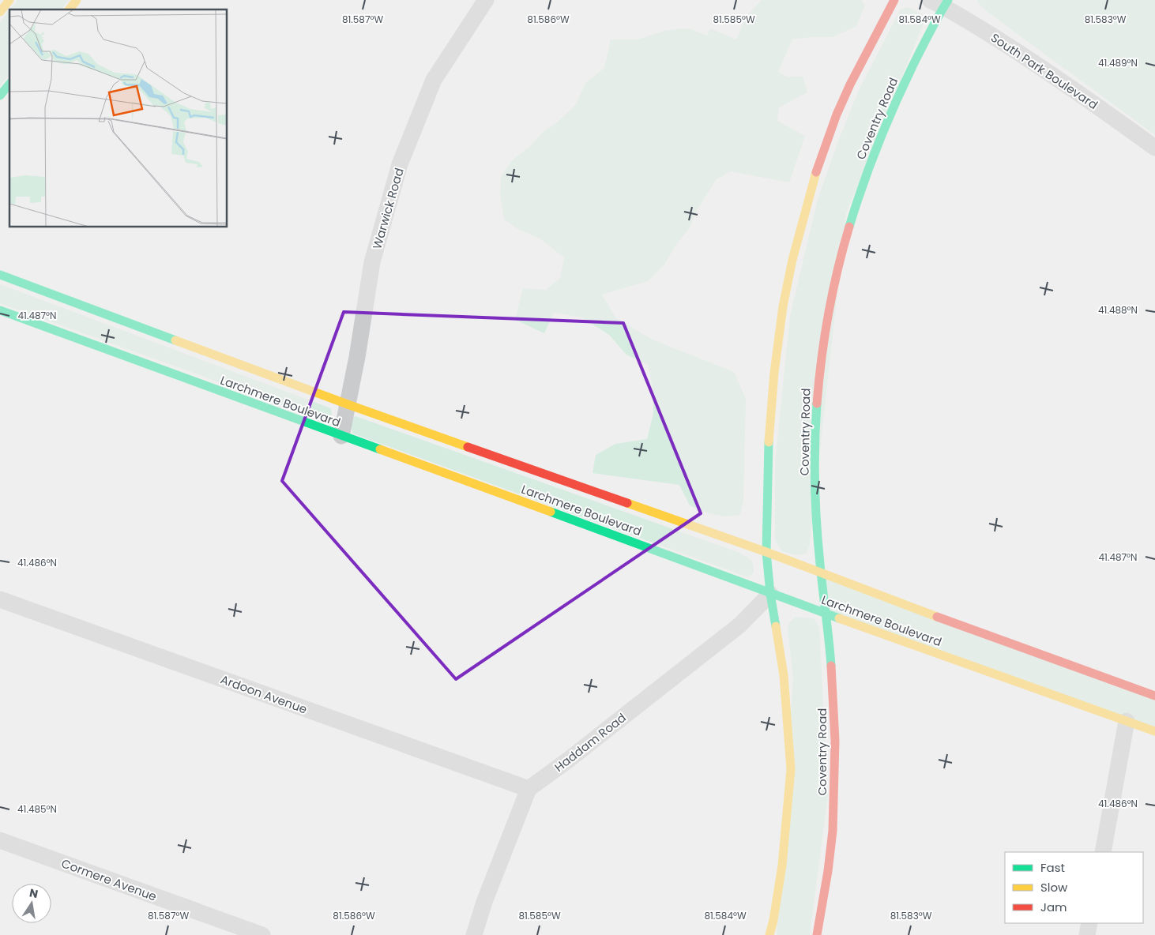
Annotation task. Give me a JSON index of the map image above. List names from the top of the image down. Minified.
{"streets":{"main road":["Coventry Road","Larchmere Boulevard"],"street":["South Park Boulevard","Warwick Road","Ardoon Avenue","Haddam Road","Cormere Avenue"]},"crossings":[["South Park Boulevard","Coventry Road"],["Coventry Road","Larchmere Boulevard"],["Warwick Road","Larchmere Boulevard"],["Larchmere Boulevard","Haddam Road"],["Ardoon Avenue","Haddam Road"]],"legend":["Fast","Slow","Jam"],"north":"top","coordinates":["81.587°W","81.586°W","81.585°W","81.584°W","81.583°W","41.489°N","41.488°N","41.487°N","41.486°N","41.485°N"]}
